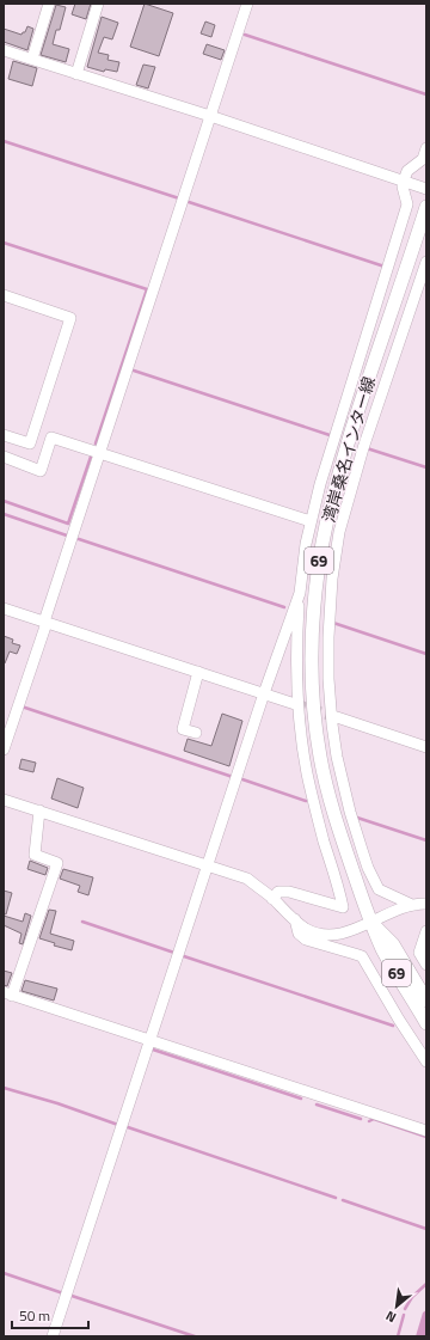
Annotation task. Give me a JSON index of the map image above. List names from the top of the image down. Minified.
{"streets":{"main road":["湾岸桑名インター線","69"]},"scale_bar":"50 m","north":"bottom left"}
